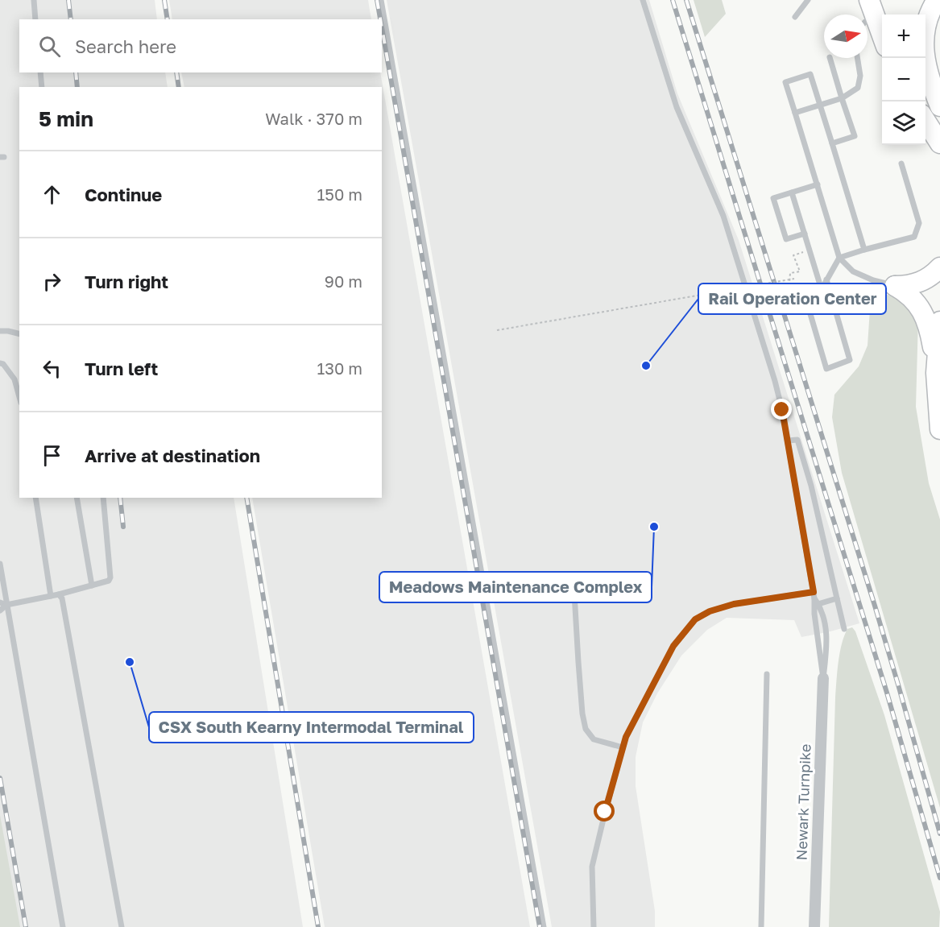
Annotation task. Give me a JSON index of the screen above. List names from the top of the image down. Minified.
{"streets":{"street":["Newark Turnpike"]},"places":["Rail Operation Center","Meadows Maintenance Complex","CSX South Kearny Intermodal Terminal"],"north":"right","page":{"map_buttons":["+","−"],"search":"Search here","heading":["5 min","Walk · 370 m"],"list":[["Continue","150 m"],["Turn right","90 m"],["Turn left","130 m"],"Arrive at destination"]}}
